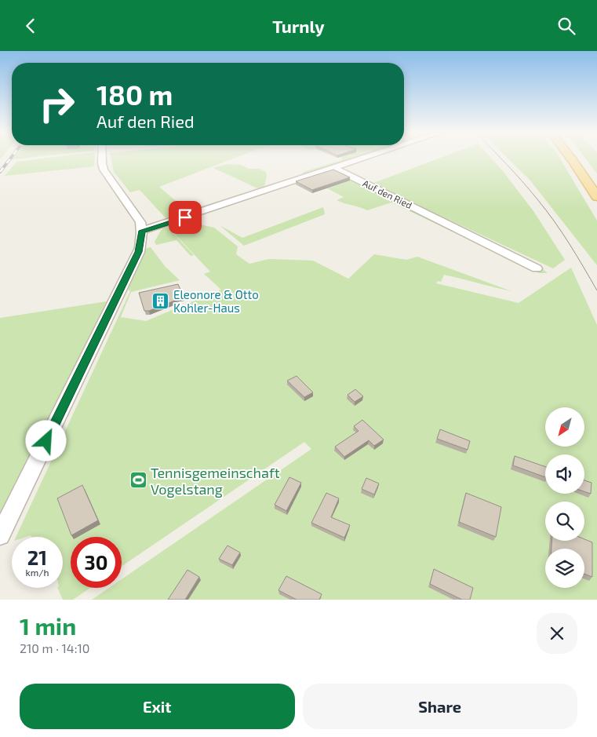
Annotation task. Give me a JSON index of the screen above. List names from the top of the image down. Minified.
{"streets":{"street":["Auf den Ried"]},"places":{"building":["Eleonore & Otto Kohler-Haus"],"sports":["Tennisgemeinschaft Vogelstang"]},"north":"bottom left","page":{"header":"Turnly","turn":["180 m","Auf den Ried"],"speed":"21 km/h","limit":"30","heading":["1 min","210 m · 14:10"],"buttons":["Exit","Share"]}}
